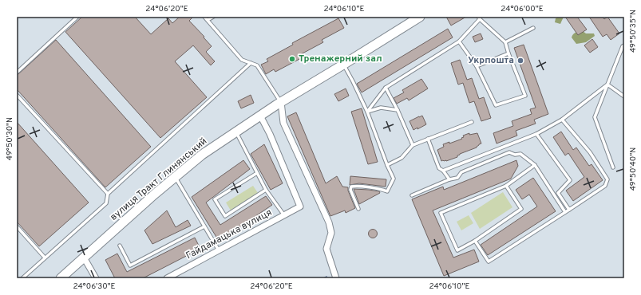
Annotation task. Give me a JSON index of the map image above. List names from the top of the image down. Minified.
{"streets":{"main road":["вулиця Тракт Глинянський"],"street":["Гайдамацька вулиця"]},"crossings":[["вулиця Тракт Глинянський","Гайдамацька вулиця"]],"places":["Тренажерний зал","Укрпошта"],"coordinates":["24°06'20\"E","24°06'10\"E","24°06'00\"E","49°50'35\"N","49°50'30\"N","49°50'40\"N","24°06'30\"E"]}
